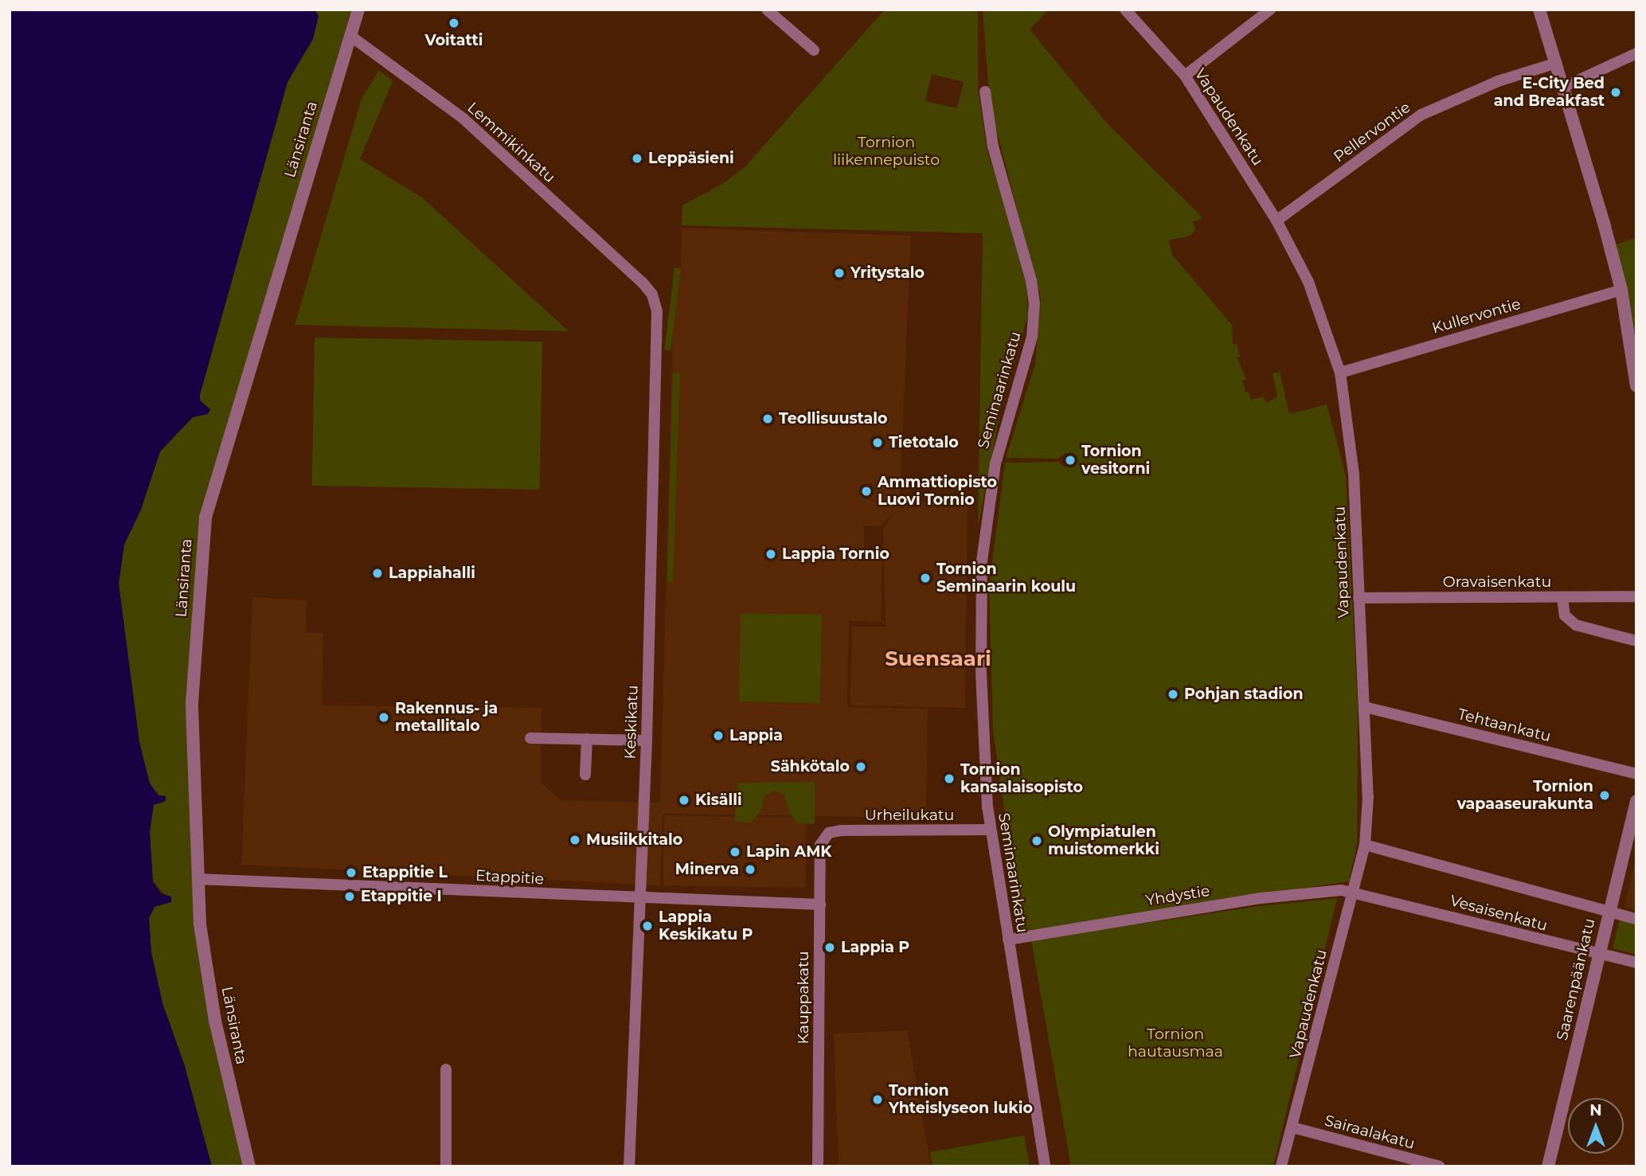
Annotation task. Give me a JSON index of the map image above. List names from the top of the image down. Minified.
{"streets":{"street":["Vapaudenkatu","Pellervontie","Länsiranta","Lemmikinkatu","Kullervontie","Seminaarinkatu","Oravaisenkatu","Keskikatu","Tehtaankatu","Urheilukatu","Etappitie","Yhdystie","Vesaisenkatu","Saarenpäänkatu","Kauppakatu","Sairaalakatu"]},"crossings":[["Vapaudenkatu","Pellervontie"],["Vapaudenkatu","Kullervontie"],["Vapaudenkatu","Oravaisenkatu"],["Vapaudenkatu","Tehtaankatu"],["Vapaudenkatu","Yhdystie"],["Vapaudenkatu","Vesaisenkatu"],["Vapaudenkatu","Sairaalakatu"],["Länsiranta","Lemmikinkatu"],["Länsiranta","Etappitie"],["Lemmikinkatu","Keskikatu"],["Seminaarinkatu","Urheilukatu"],["Seminaarinkatu","Yhdystie"],["Keskikatu","Etappitie"],["Urheilukatu","Kauppakatu"],["Etappitie","Kauppakatu"],["Yhdystie","Vesaisenkatu"],["Vesaisenkatu","Saarenpäänkatu"]],"districts":["Suensaari"],"parks":["Tornion liikennepuisto","Tornion hautausmaa"],"places":["Voitatti","E-City Bed and Breakfast","Leppäsieni","Yritystalo","Teollisuustalo","Tietotalo","Tornion vesitorni","Ammattiopisto Luovi Tornio","Lappia Tornio","Lappiahalli","Tornion Seminaarin koulu","Pohjan stadion","Rakennus- ja metallitalo","Lappia","Sähkötalo","Tornion kansalaisopisto","Tornion vapaaseurakunta","Kisälli","Musiikkitalo","Olympiatulen muistomerkki","Lapin AMK","Minerva","Etappitie L","Etappitie I","Lappia Keskikatu P","Lappia P","Tornion Yhteislyseon lukio"],"north":"top"}
